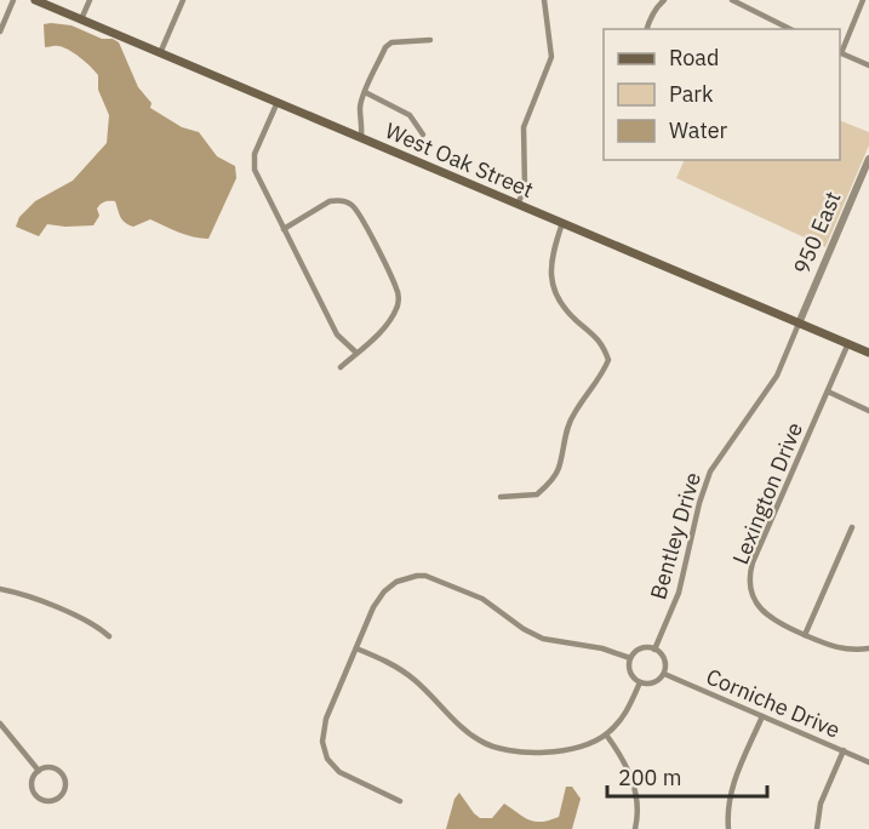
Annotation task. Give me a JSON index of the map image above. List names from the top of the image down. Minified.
{"streets":{"main road":["West Oak Street"],"street":["950 East","Lexington Drive","Bentley Drive","Corniche Drive"]},"crossings":[["West Oak Street","950 East"],["West Oak Street","Lexington Drive"],["West Oak Street","Bentley Drive"],["950 East","Bentley Drive"],["Bentley Drive","Corniche Drive"]],"legend":["Road","Park","Water"],"scale_bar":"200 m"}
